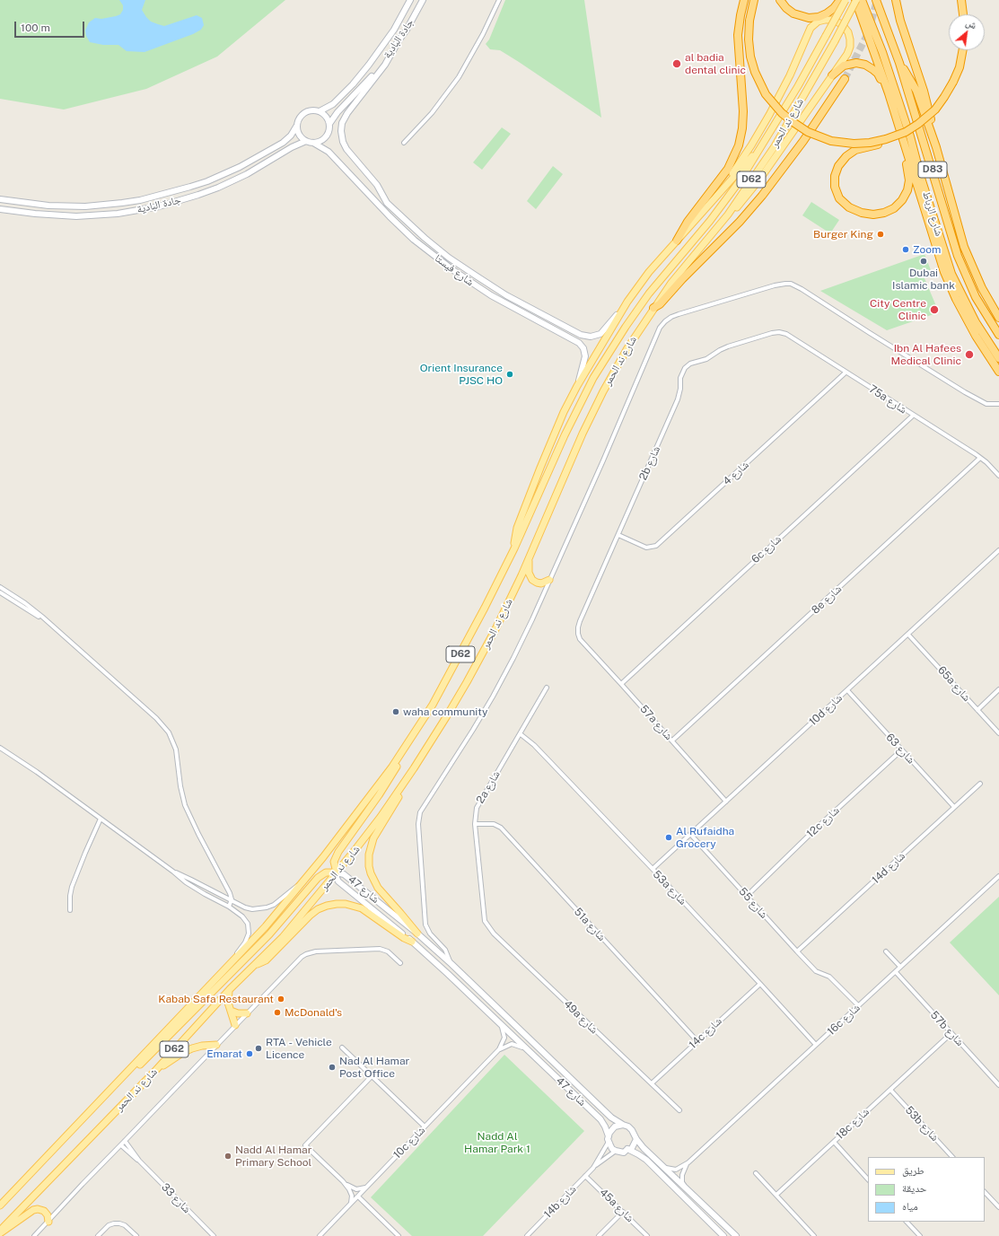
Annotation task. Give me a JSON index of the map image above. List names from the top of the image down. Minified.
{"streets":{"highway":["D83","شارع الرباط"],"main road":["شارع ند الحمر","D62"],"street":["جادة البادية","شارع فيستا","75a شارع","2b شارع","شارع 4","6c شارع","8e شارع","65a شارع","10d شارع","57a شارع","شارع 63","2a شارع","12c شارع","14d شارع","53a شارع","شارع 47","شارع 55","51a شارع","49a شارع","16c شارع","57b شارع","14c شارع","18c شارع","53b شارع","10c شارع","شارع 33","14b شارع","45a شارع"]},"crossings":[["جادة البادية","شارع فيستا"],["شارع ند الحمر","شارع 47"],["75a شارع","2b شارع"],["75a شارع","شارع 4"],["75a شارع","6c شارع"],["75a شارع","8e شارع"],["2b شارع","شارع 4"],["2b شارع","57a شارع"],["6c شارع","57a شارع"],["8e شارع","57a شارع"],["65a شارع","10d شارع"],["10d شارع","57a شارع"],["10d شارع","شارع 63"],["10d شارع","53a شارع"],["10d شارع","شارع 55"],["شارع 63","12c شارع"],["شارع 63","14d شارع"],["2a شارع","53a شارع"],["2a شارع","51a شارع"],["2a شارع","49a شارع"],["12c شارع","شارع 55"],["14d شارع","شارع 55"],["53a شارع","16c شارع"],["53a شارع","14c شارع"],["شارع 47","14b شارع"],["شارع 55","16c شارع"],["51a شارع","14c شارع"],["49a شارع","14c شارع"],["16c شارع","57b شارع"],["57b شارع","18c شارع"],["18c شارع","53b شارع"],["14b شارع","45a شارع"]],"parks":["Nadd Al Hamar Park 1"],"places":["al badia dental clinic","Burger King","Zoom","Dubai Islamic bank","City Centre Clinic","Ibn Al Hafees Medical Clinic","Orient Insurance PJSC HO","waha community","Al Rufaidha Grocery","Kabab Safa Restaurant","McDonald's","RTA - Vehicle Licence","Emarat","Nad Al Hamar Post Office","Nadd Al Hamar Primary School"],"legend":["طريق","حديقة","مياه"],"scale_bar":"100 m","north":"top right"}
